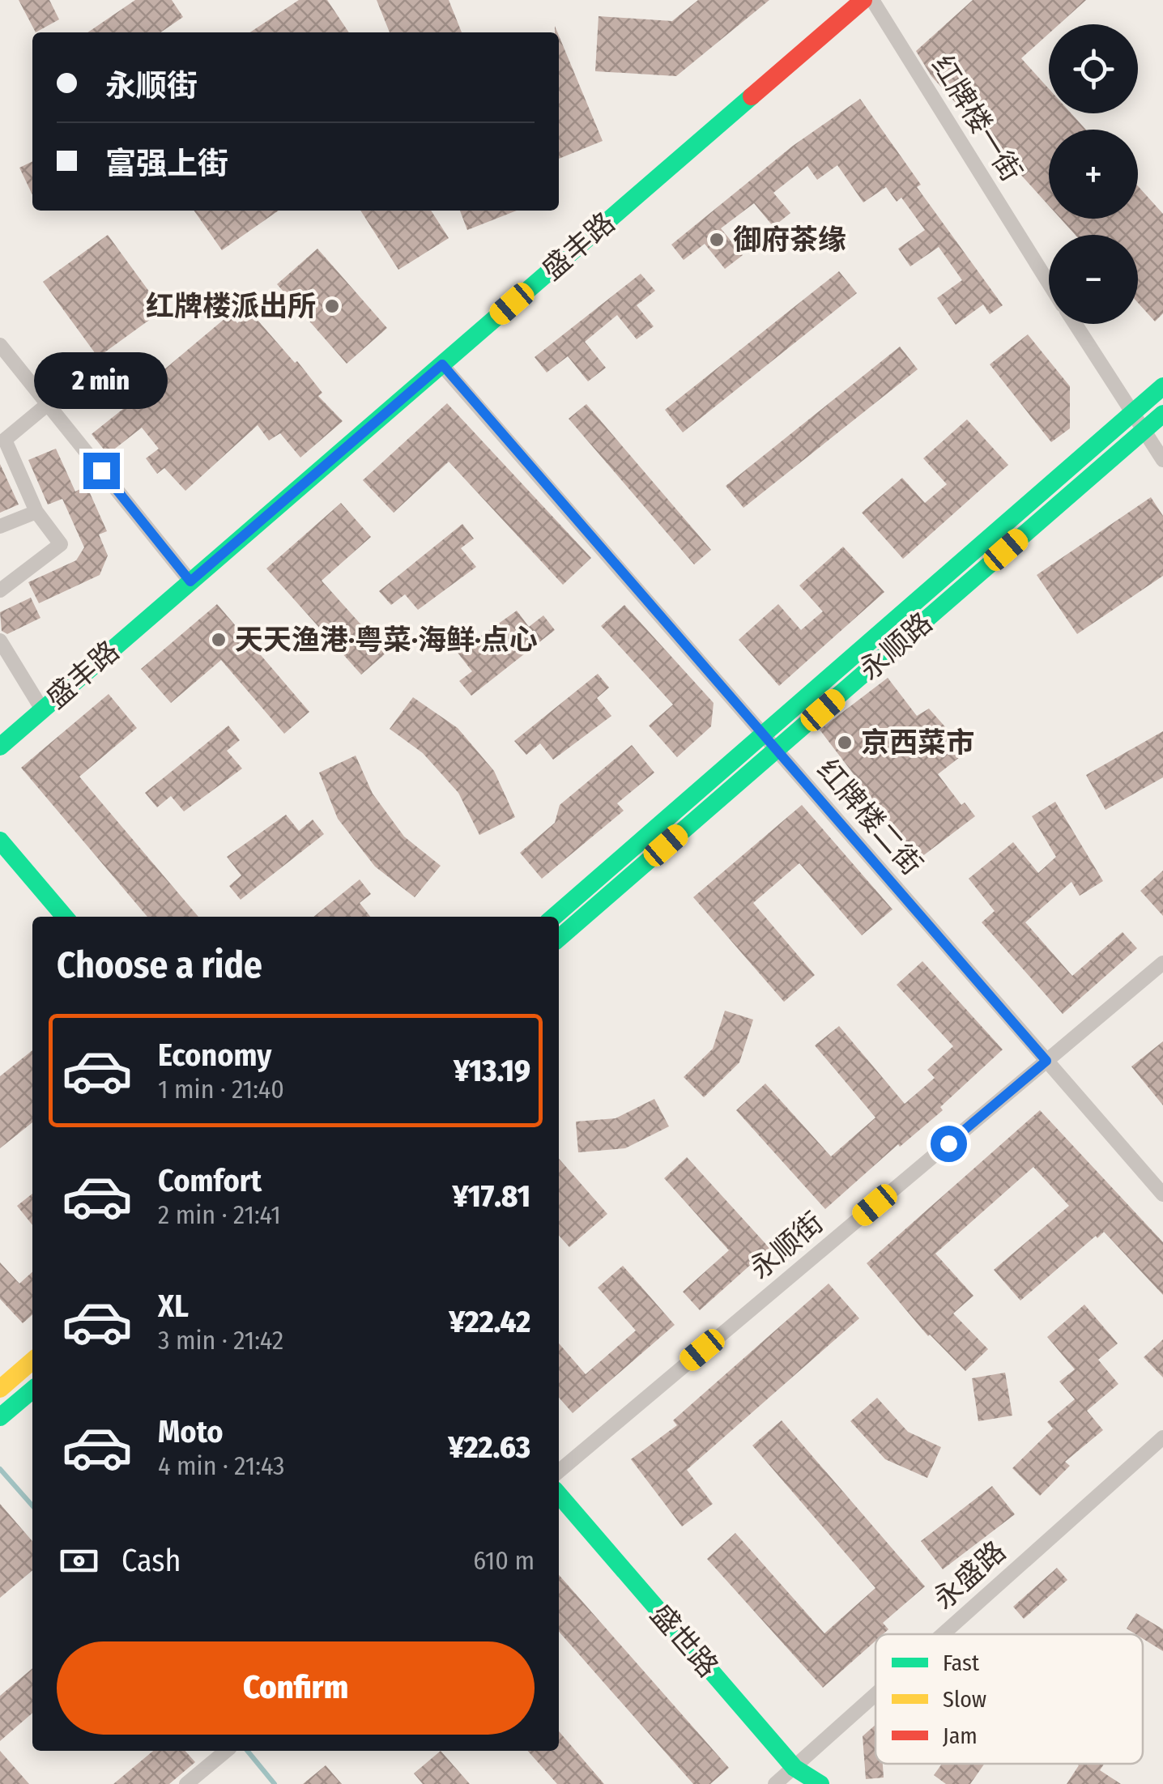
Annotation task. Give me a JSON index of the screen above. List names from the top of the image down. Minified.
{"streets":{"main road":["盛丰路","永顺路","盛世路"],"street":["红牌楼一街","红牌楼二街","永顺街","永盛路"]},"crossings":[["红牌楼一街","永顺路"],["盛丰路","红牌楼二街"],["永顺路","红牌楼二街"],["红牌楼二街","永顺街"],["永盛路","盛世路"]],"places":["御府茶缘","红牌楼派出所","天天渔港·粤菜·海鲜·点心","京西菜市"],"legend":["Fast","Slow","Jam"],"page":{"map_buttons":["+","−"],"banner":["永顺街","富强上街"],"bubble":"2 min","heading":"Choose a ride","list":[{"name":"Economy","note":"1 min · 21:40","value":"¥13.19"},{"name":"Comfort","note":"2 min · 21:41","value":"¥17.81"},{"name":"XL","note":"3 min · 21:42","value":"¥22.42"},{"name":"Moto","note":"4 min · 21:43","value":"¥22.63"}],"pay":["Cash","610 m"],"buttons":"Confirm"}}
